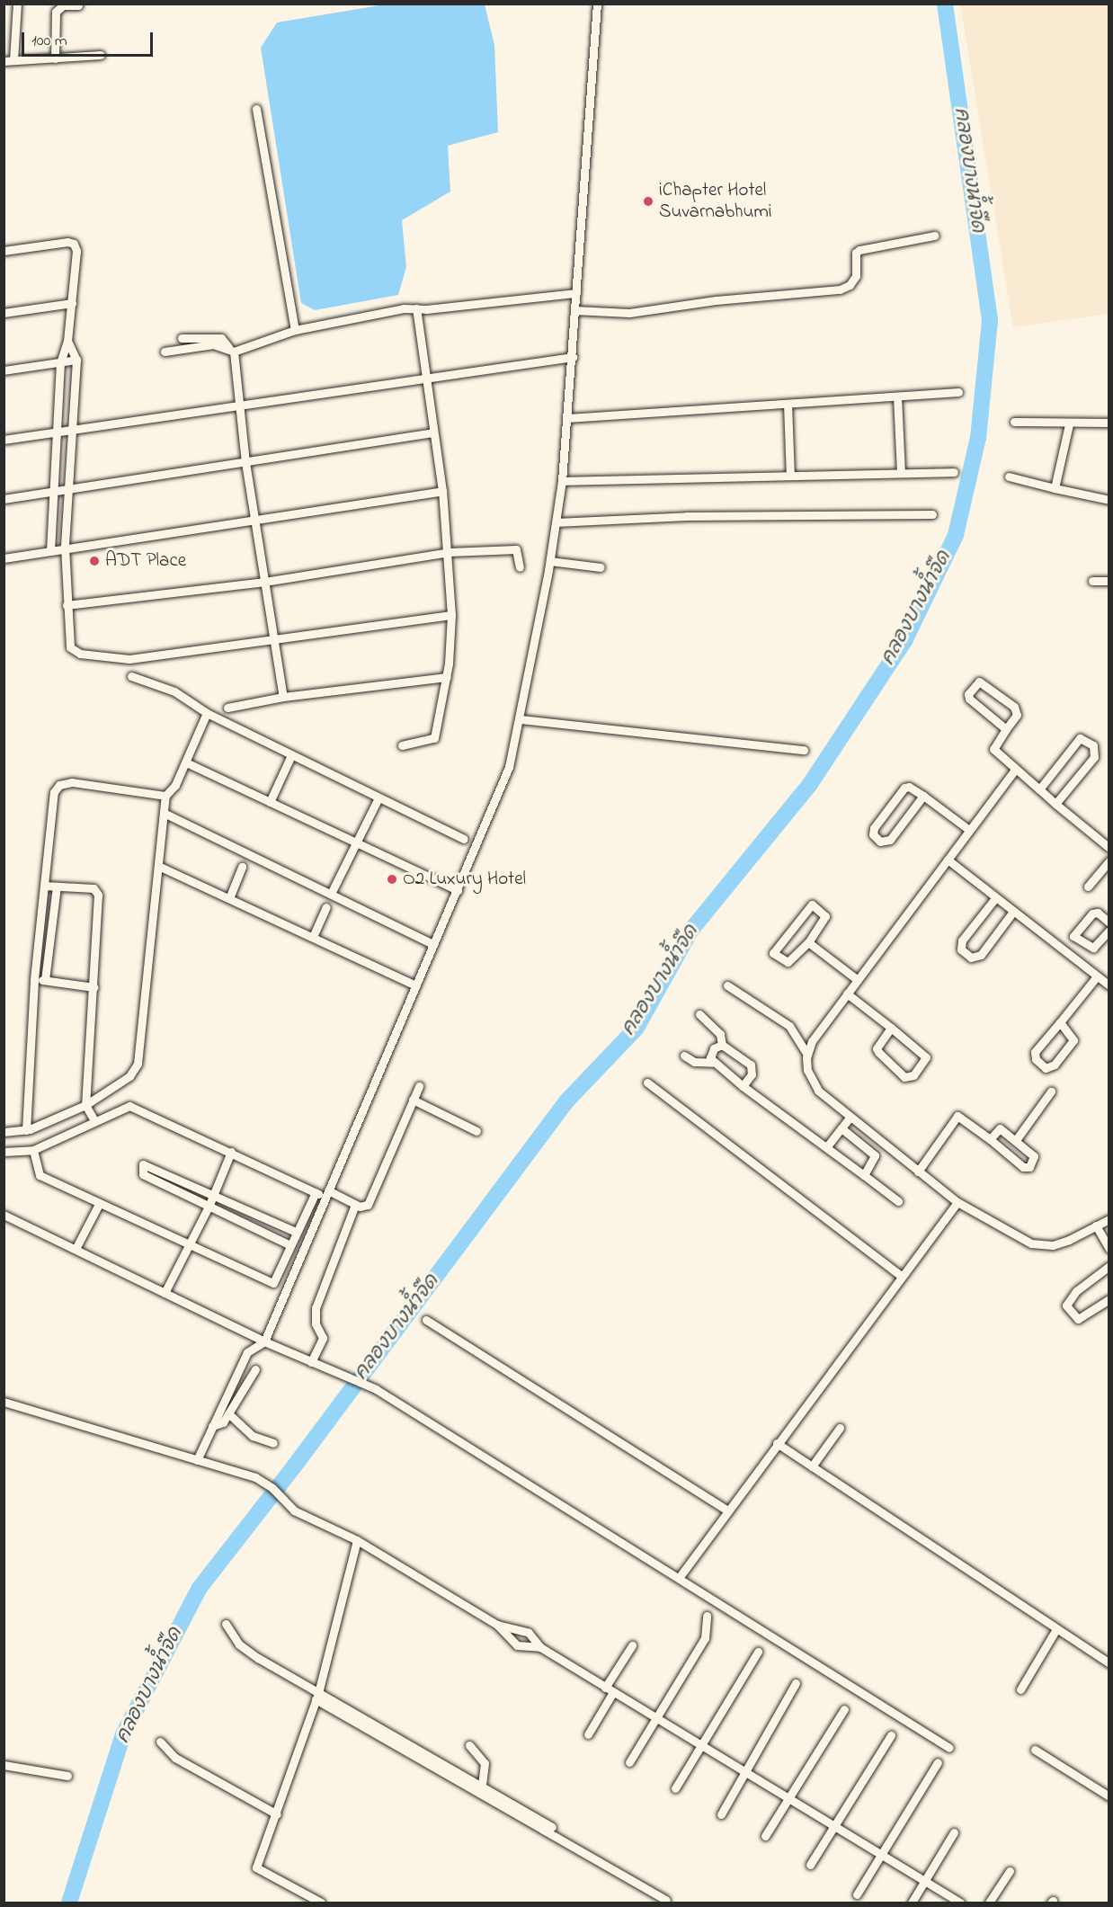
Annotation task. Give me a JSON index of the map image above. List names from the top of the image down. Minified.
{"water":["คลองบางน้ำจืด"],"places":["iChapter Hotel Suvarnabhumi","ADT Place","O2 Luxury Hotel"],"scale_bar":"100 m"}
